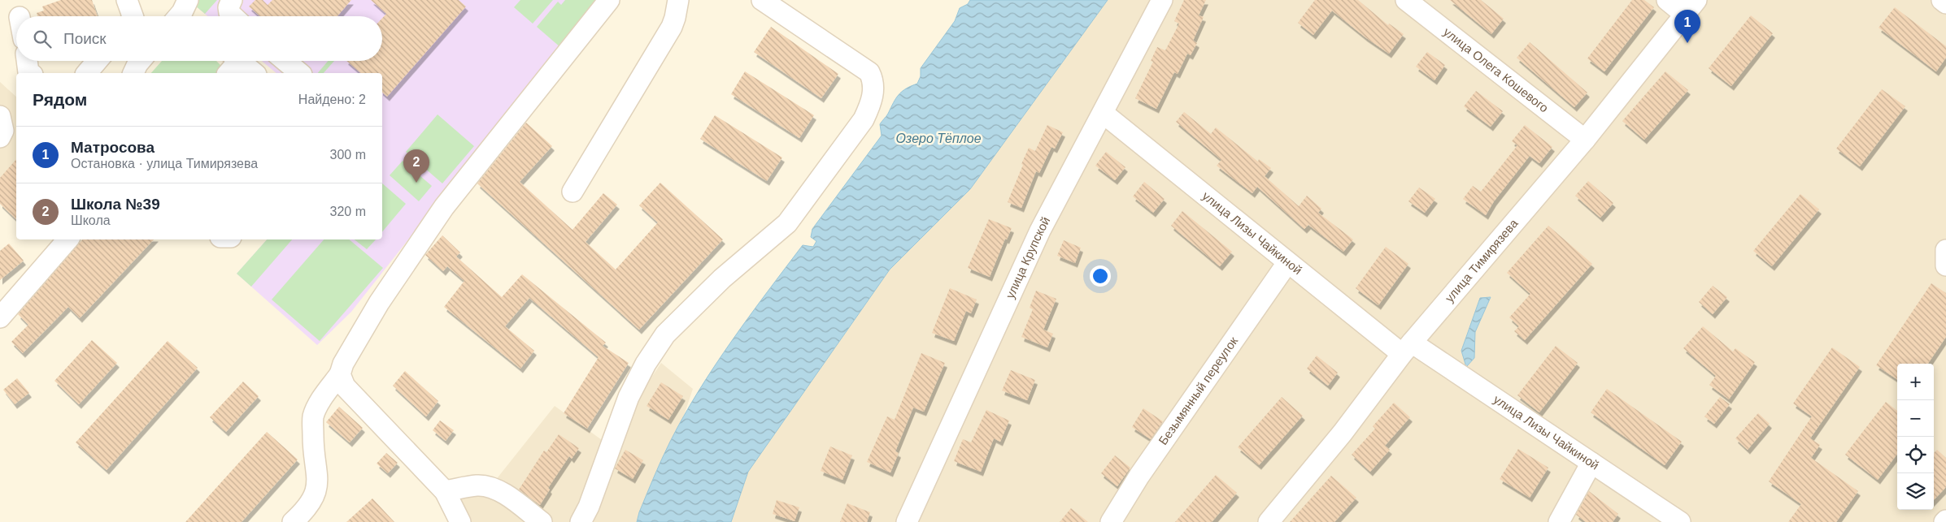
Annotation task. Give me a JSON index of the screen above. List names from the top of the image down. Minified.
{"streets":{"street":["улица Олега Кошевого","улица Лизы Чайкиной","улица Крупской","улица Тимирязева","Безымянный переулок"]},"crossings":[["улица Олега Кошевого","улица Тимирязева"],["улица Лизы Чайкиной","улица Крупской"],["улица Лизы Чайкиной","улица Тимирязева"],["улица Лизы Чайкиной","Безымянный переулок"]],"water":["Озеро Тёплое"],"page":{"pins":["1","2"],"search":"Поиск","heading":["Рядом","Найдено: 2"],"list":[{"mark":"1","name":"Матросова","note":"Остановка · улица Тимирязева","value":"300 m"},{"mark":"2","name":"Школа №39","note":"Школа","value":"320 m"}],"map_buttons":["+","−"]}}
